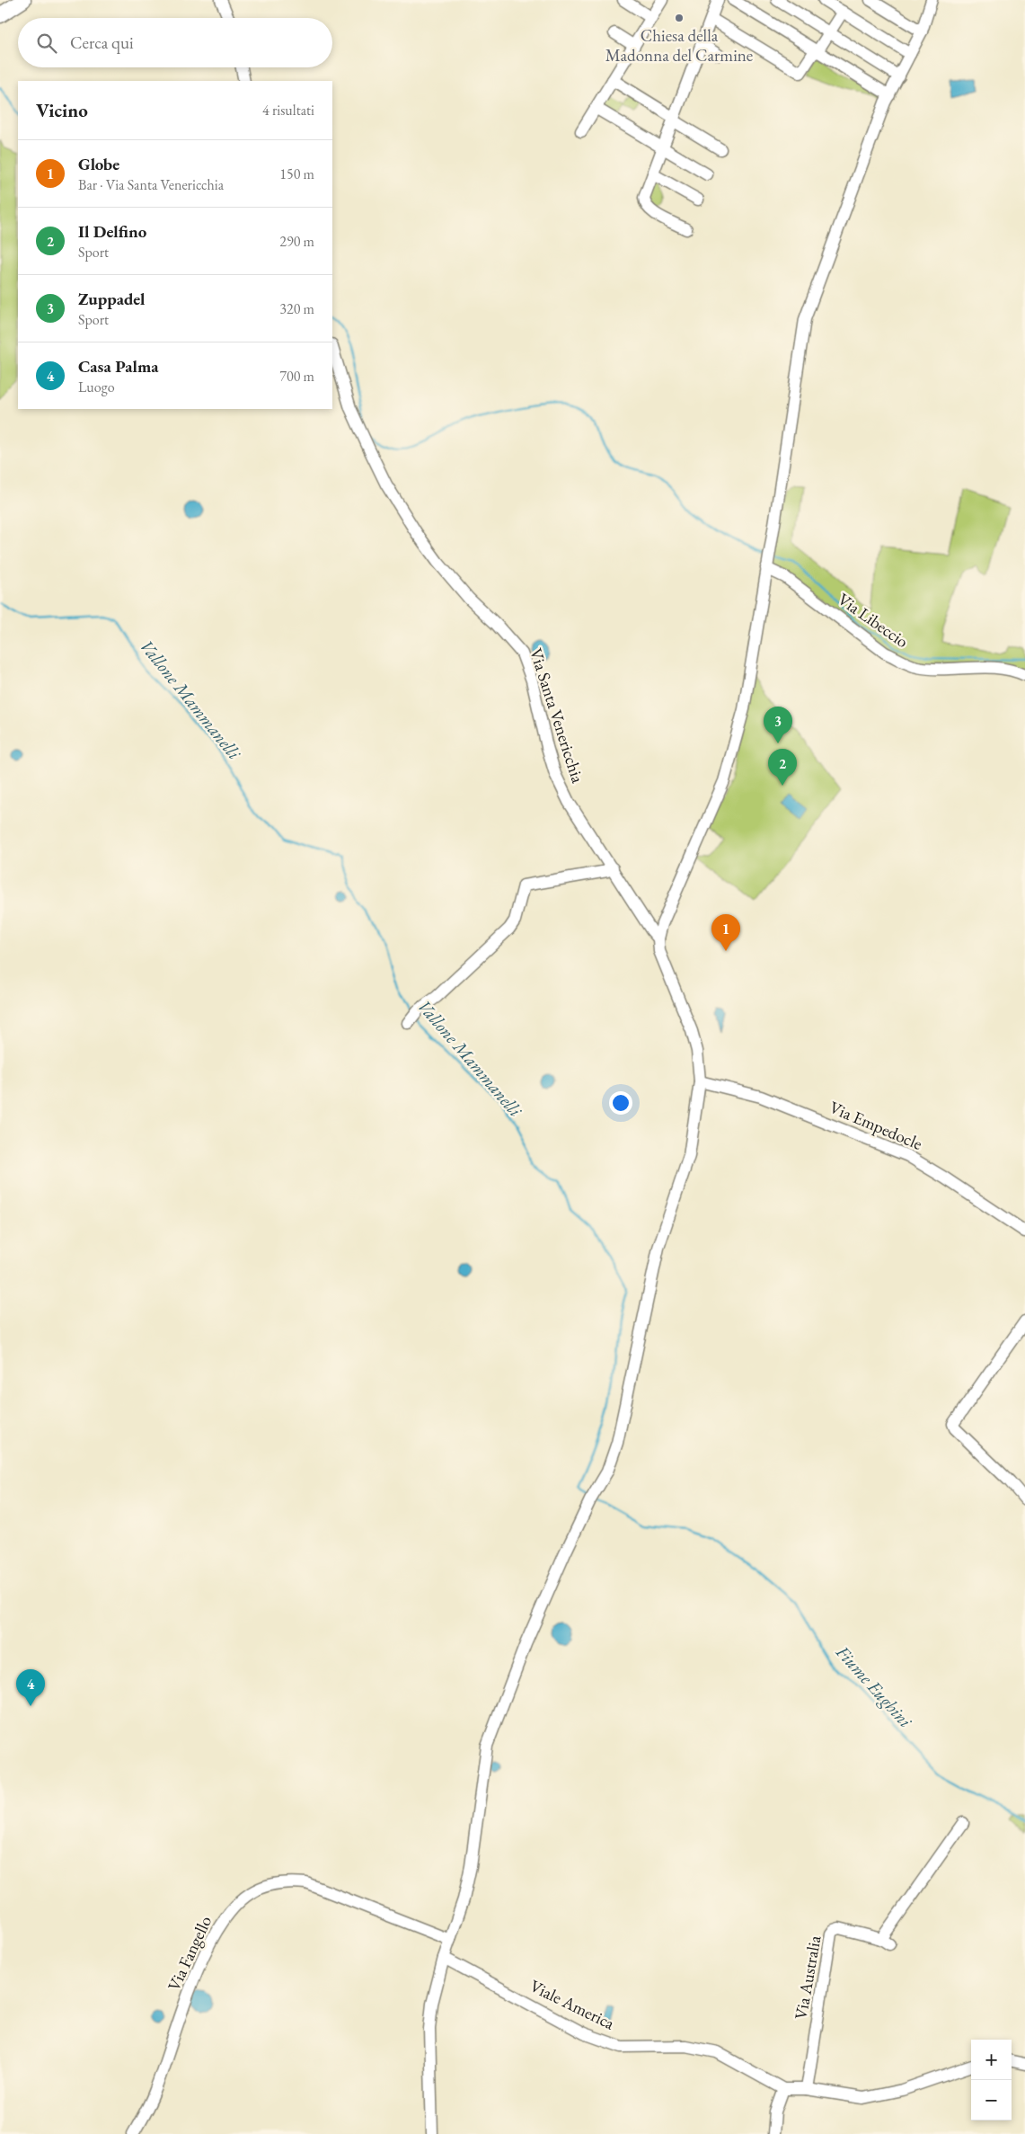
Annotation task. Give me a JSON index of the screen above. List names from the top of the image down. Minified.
{"streets":{"street":["Via Libeccio","Via Santa Venericchia","Via Empedocle","Via Fangello","Via Australia","Viale America"]},"crossings":[["Via Australia","Viale America"]],"water":["Vallone Mammanelli","Fiume Eughini"],"places":["Chiesa della Madonna del Carmine"],"page":{"search":"Cerca qui","heading":["Vicino","4 risultati"],"list":[{"mark":"1","name":"Globe","note":"Bar · Via Santa Venericchia","value":"150 m"},{"mark":"2","name":"Il Delfino","note":"Sport","value":"290 m"},{"mark":"3","name":"Zuppadel","note":"Sport","value":"320 m"},{"mark":"4","name":"Casa Palma","note":"Luogo","value":"700 m"}],"pins":["3","2","1","4"],"map_buttons":["+","−"]}}
